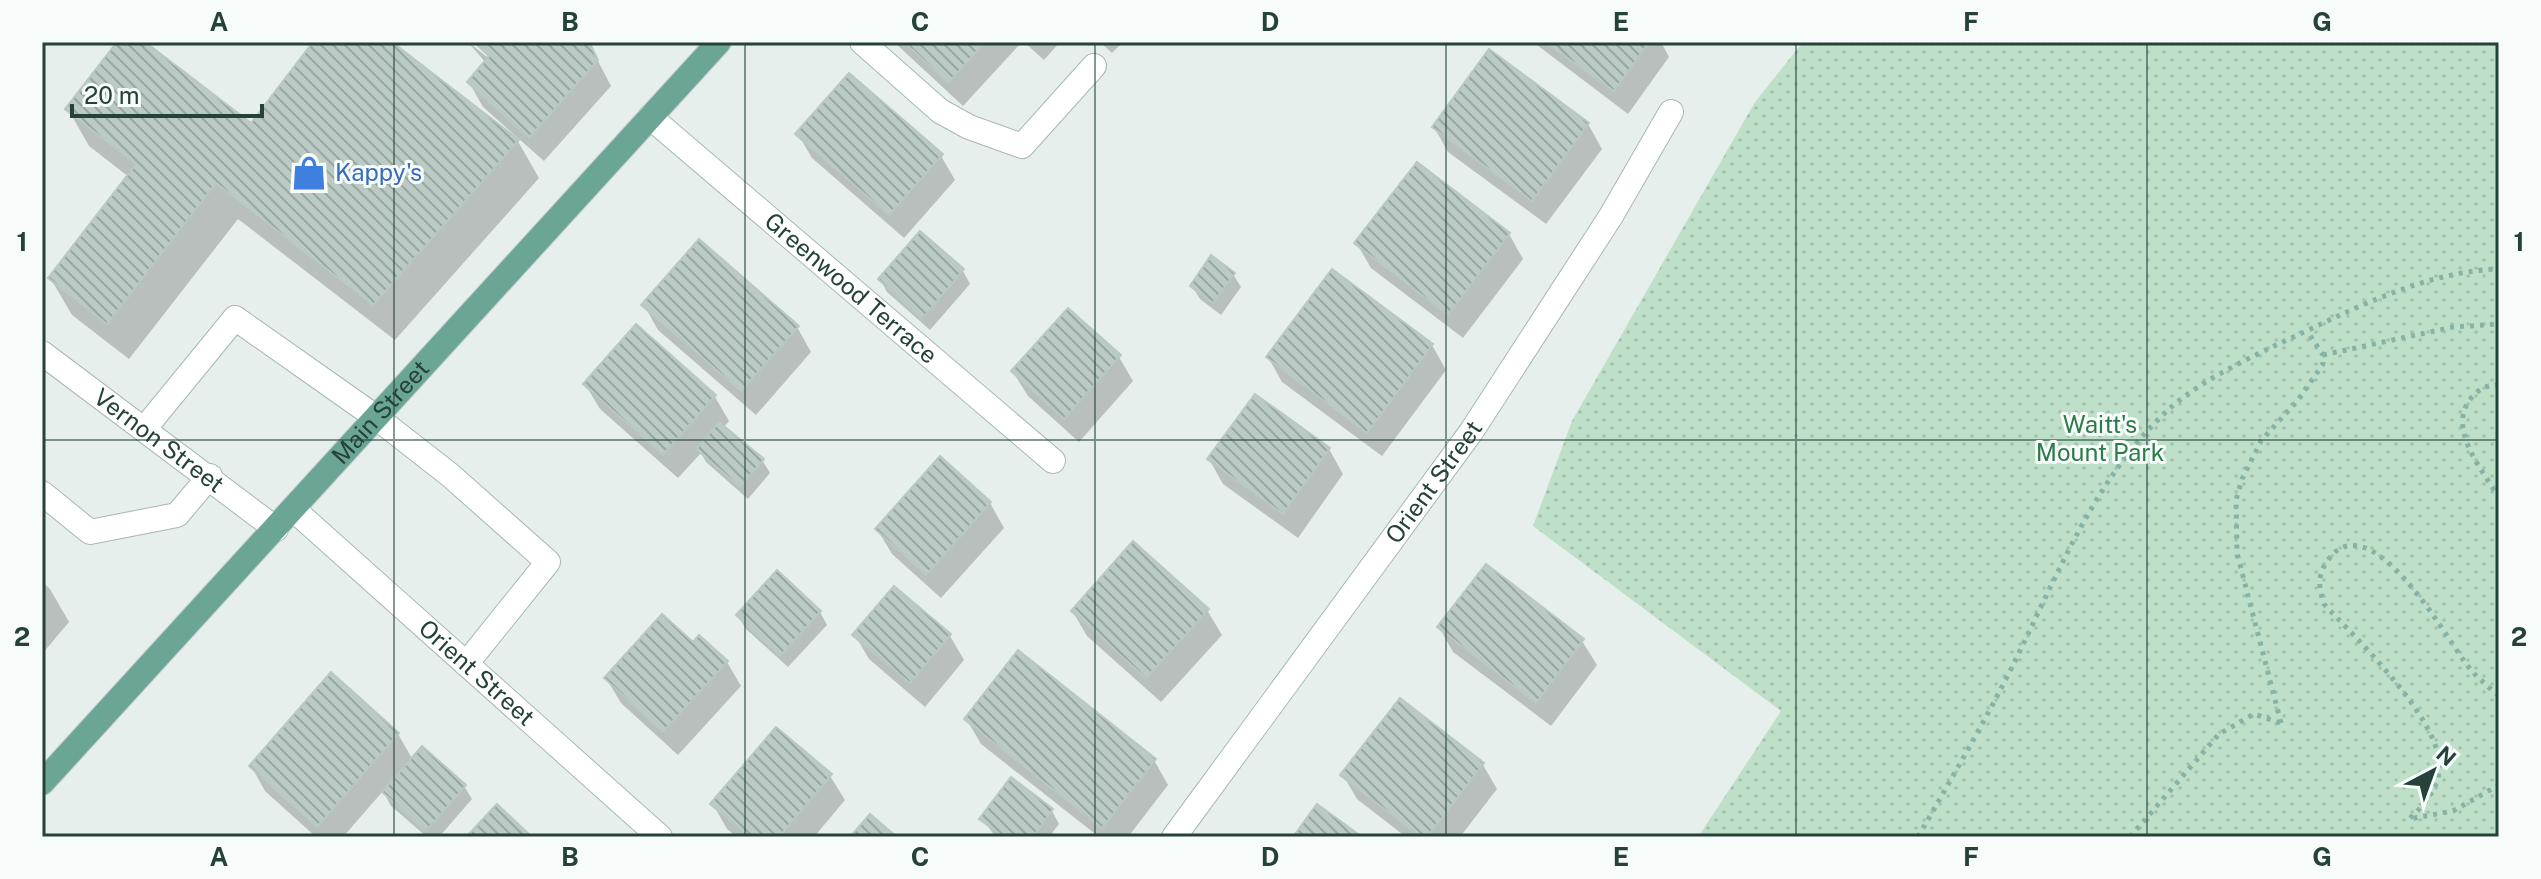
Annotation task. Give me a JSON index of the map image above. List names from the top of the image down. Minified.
{"streets":{"main road":["Main Street"],"street":["Greenwood Terrace","Vernon Street","Orient Street"]},"crossings":[["Greenwood Terrace","Main Street"],["Main Street","Vernon Street"],["Main Street","Orient Street"]],"parks":["Waitt's Mount Park"],"places":{"shop":["Kappy's"]},"scale_bar":"20 m","north":"top right","grid":{"columns":["A","B","C","D","E","F","G"],"rows":["1","2"]}}
